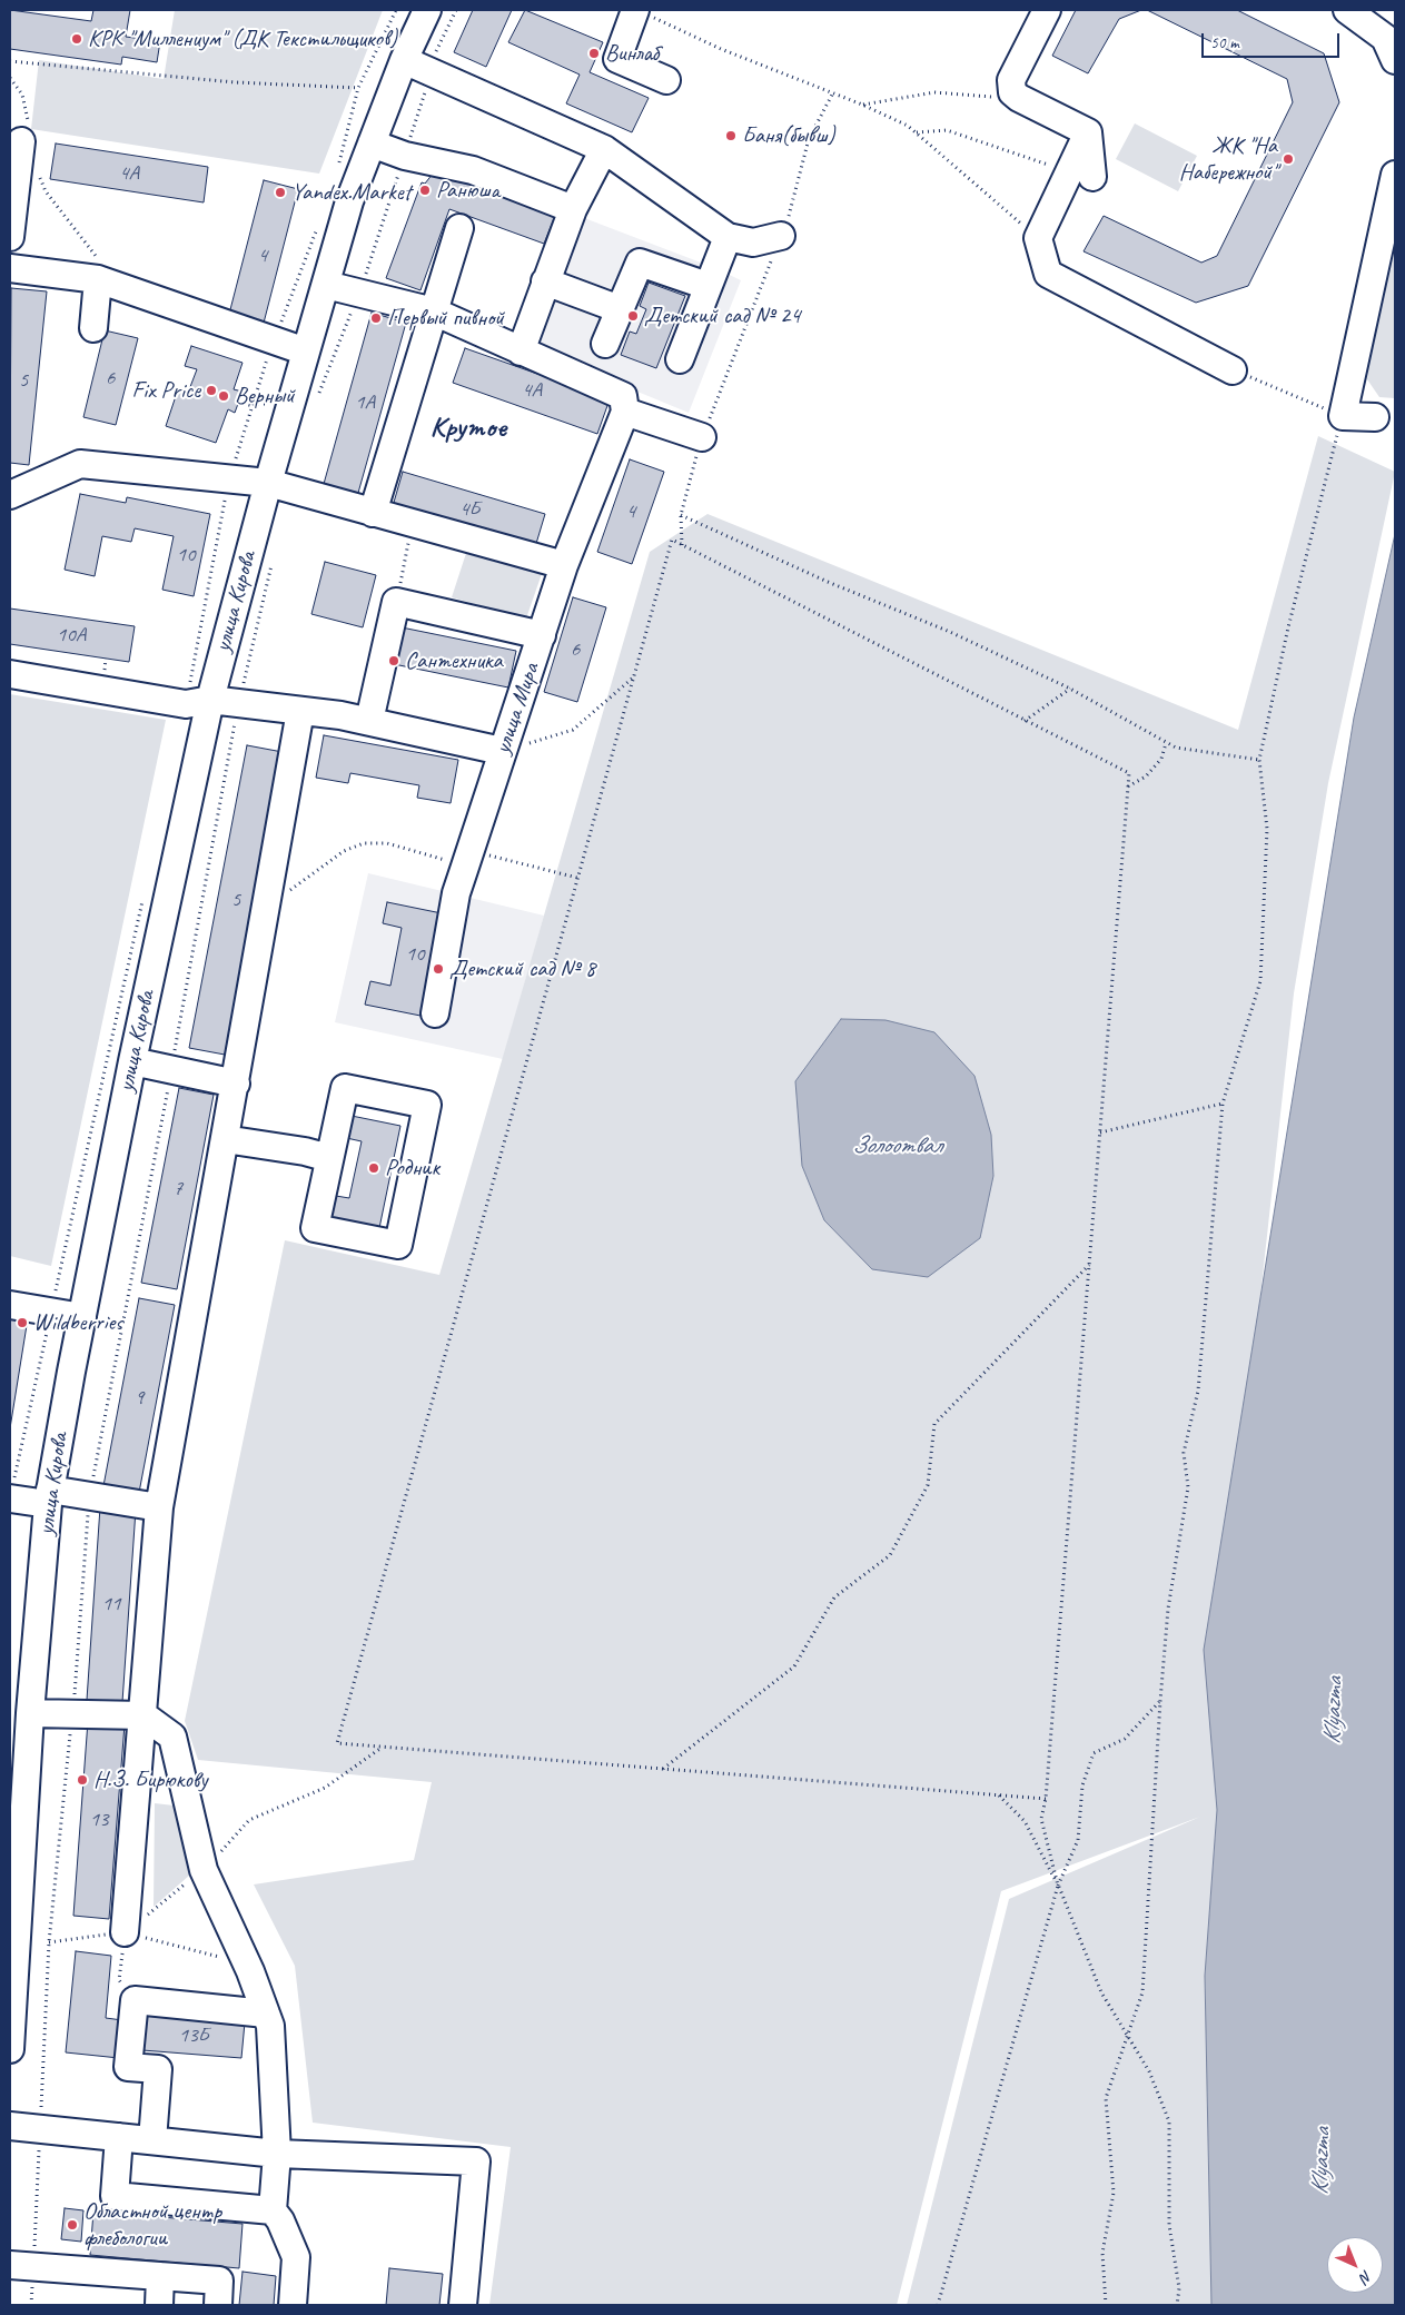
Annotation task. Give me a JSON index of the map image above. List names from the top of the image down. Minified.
{"streets":{"street":["улица Кирова","улица Мира"]},"districts":["Крутое"],"water":["Золоотвал","Klyazma"],"places":["КРК \"Миллениум\" (ДК Текстильщиков)","Винлаб","Баня(бывш)","ЖК \"На Набережной\"","Ранюша","Yandex.Market","Детский сад № 24","Первый пивной","Fix Price","Верный","Сантехника","Детский сад № 8","Родник","Wildberries","Н.З. Бирюкову","Областной центр флебологии"],"house_numbers":["4А","4","6","5","4А","1А","4Б","4","10","10А","6","5","10","7","9","11","13","13Б"],"scale_bar":"50 m","north":"bottom right"}
